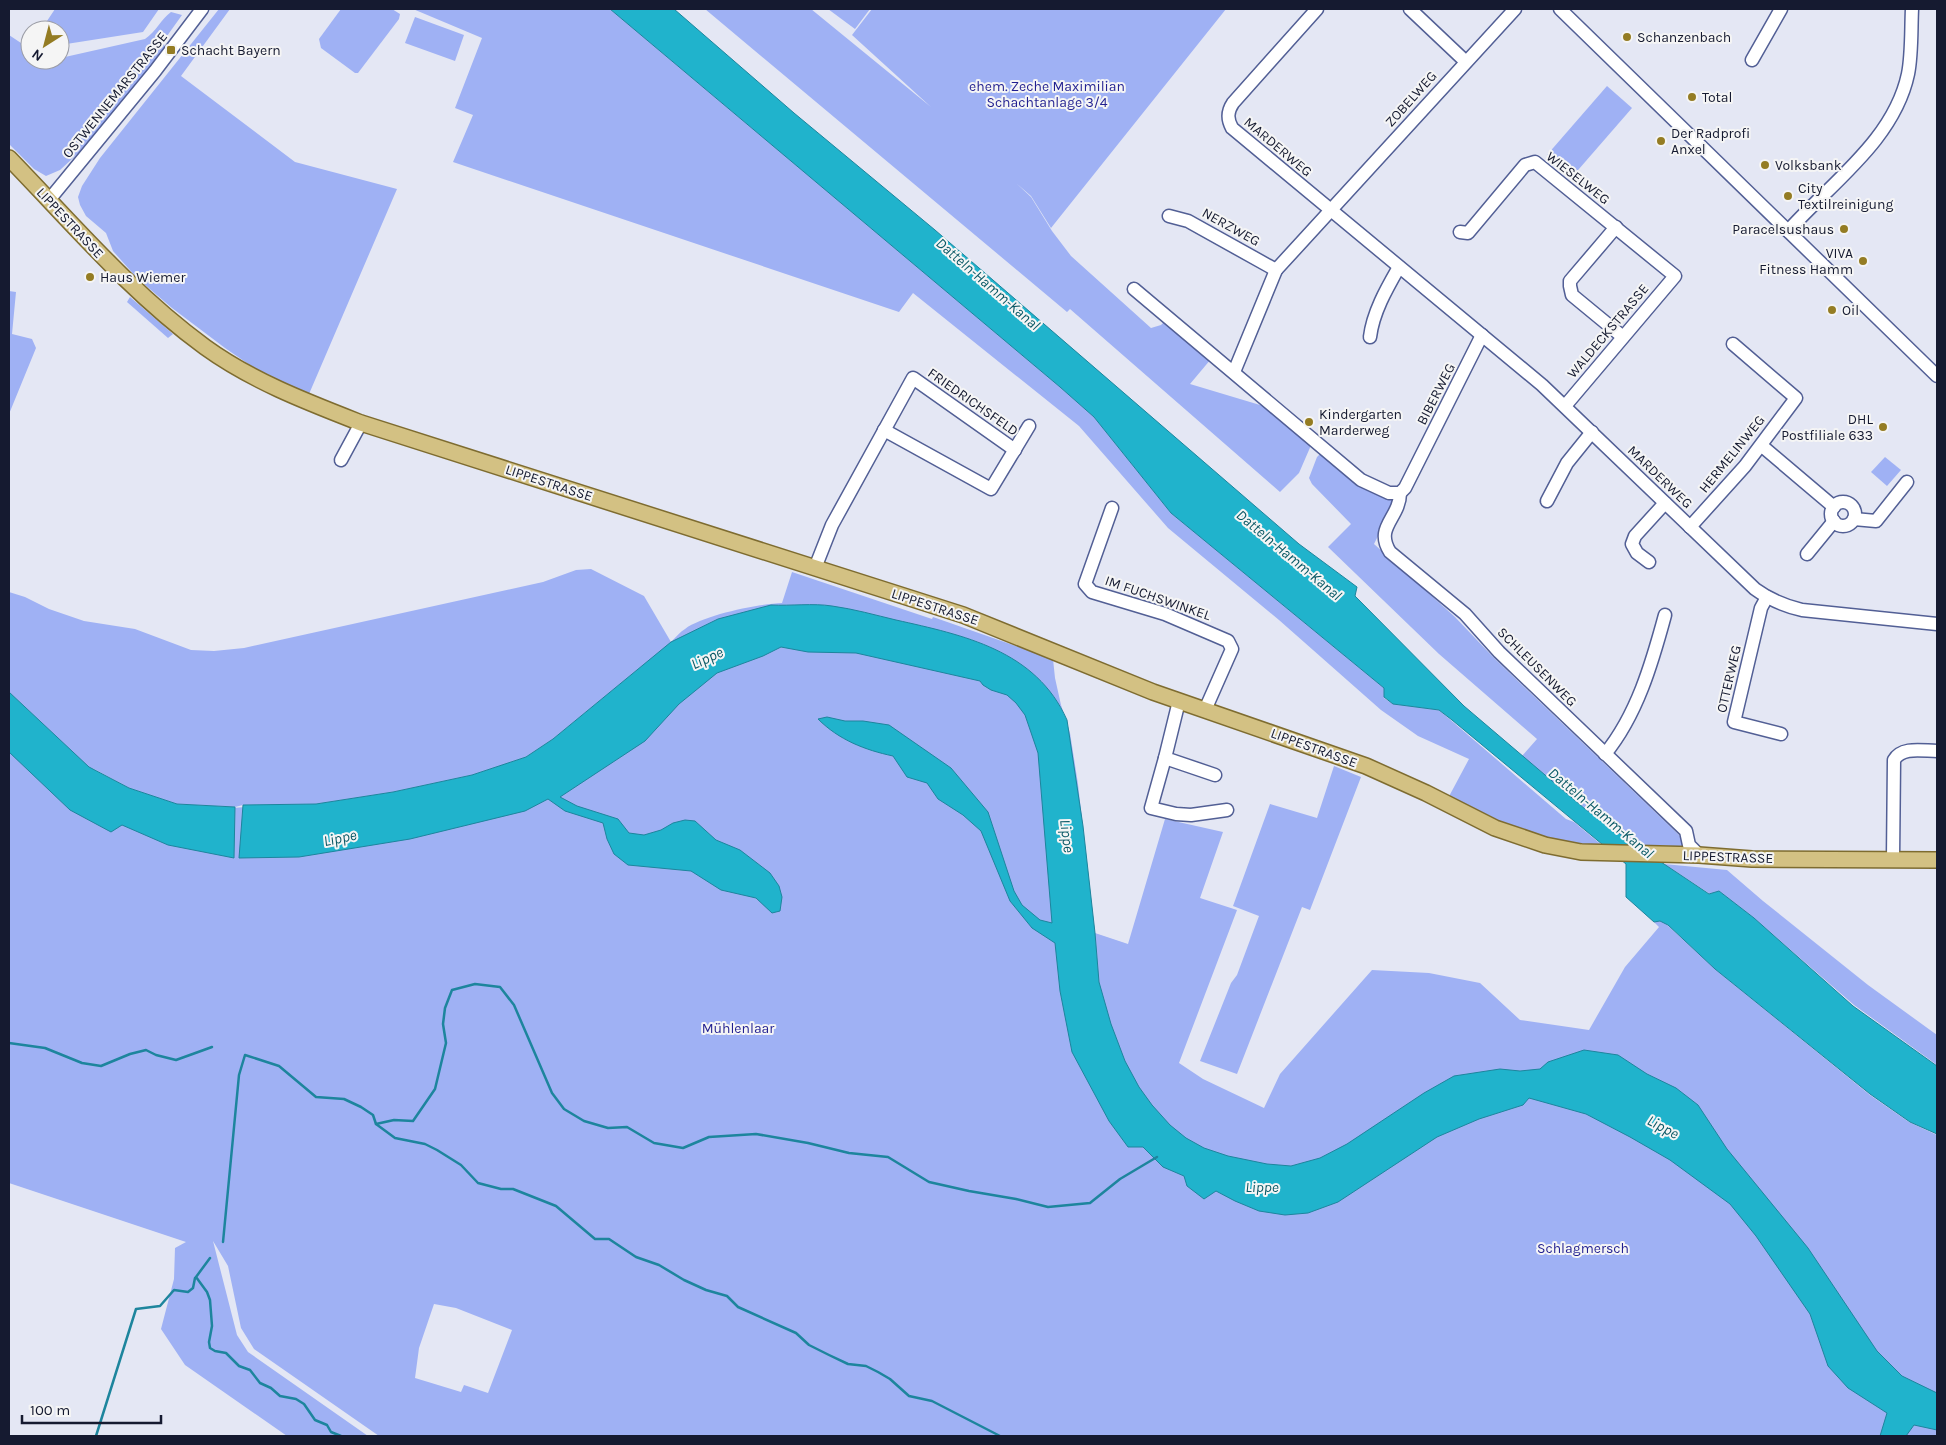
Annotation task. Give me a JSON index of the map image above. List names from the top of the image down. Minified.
{"streets":{"main road":["LIPPESTRASSE"],"street":["OSTWENNEMARSTRASSE","ZOBELWEG","MARDERWEG","WIESELWEG","NERZWEG","WALDECKSTRASSE","BIBERWEG","FRIEDRICHSFELD","HERMELINWEG","IM FUCHSWINKEL","SCHLEUSENWEG","OTTERWEG"]},"crossings":[["OSTWENNEMARSTRASSE","LIPPESTRASSE"],["ZOBELWEG","MARDERWEG"],["MARDERWEG","WALDECKSTRASSE"],["MARDERWEG","BIBERWEG"],["MARDERWEG","HERMELINWEG"],["MARDERWEG","OTTERWEG"],["WIESELWEG","WALDECKSTRASSE"],["LIPPESTRASSE","FRIEDRICHSFELD"],["LIPPESTRASSE","IM FUCHSWINKEL"],["LIPPESTRASSE","SCHLEUSENWEG"],["BIBERWEG","SCHLEUSENWEG"]],"water":["Datteln-Hamm-Kanal","Lippe"],"parks":["ehem. Zeche Maximilian Schachtanlage 3/4","Mühlenlaar","Schlagmersch"],"places":{"other":["Schanzenbach","Total","Der Radprofi Anxel","Volksbank","City Textilreinigung","Paracelsushaus","VIVA Fitness Hamm","Haus Wiemer","Oil","Kindergarten Marderweg","DHL Postfiliale 633"],"transit":["Schacht Bayern"]},"scale_bar":"100 m","north":"bottom left"}
